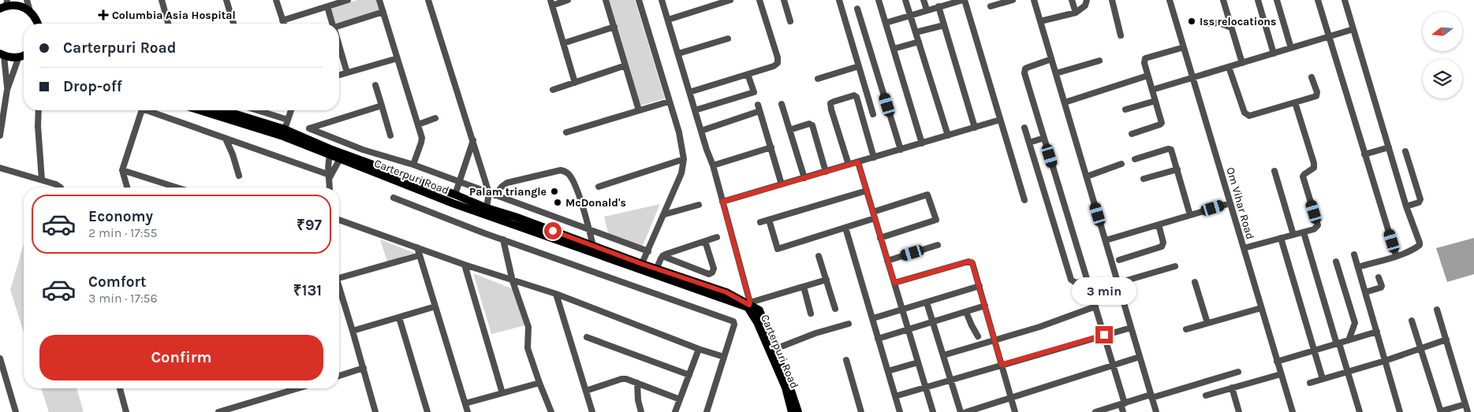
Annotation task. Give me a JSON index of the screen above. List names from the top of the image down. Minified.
{"streets":{"main road":["Carterpuri Road"],"street":["Om Vihar Road"]},"places":{"health":["Columbia Asia Hospital"],"other":["Iss relocations","Palam triangle","McDonald's"]},"north":"left","page":{"banner":["Carterpuri Road","Drop-off"],"list":[{"name":"Economy","note":"2 min · 17:55","value":"₹97"},{"name":"Comfort","note":"3 min · 17:56","value":"₹131"}],"bubble":"3 min","buttons":"Confirm"}}
